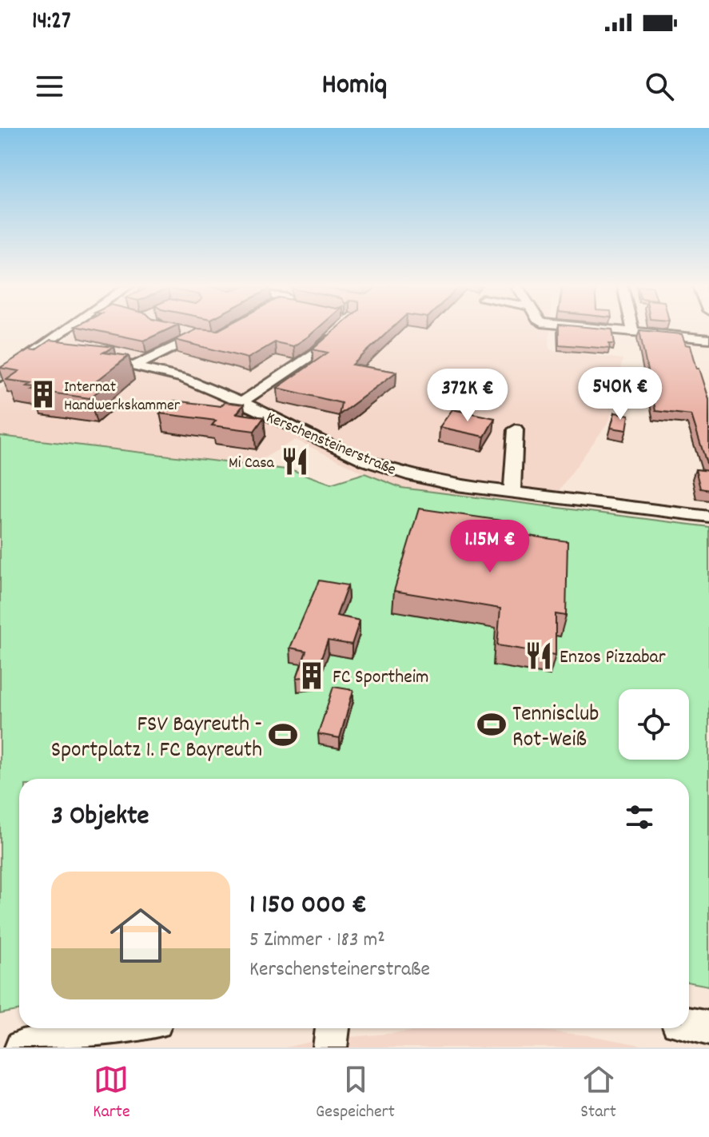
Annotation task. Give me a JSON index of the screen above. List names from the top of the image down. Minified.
{"streets":{"street":["Kerschensteinerstraße"]},"places":{"building":["Internat Handwerkskammer","FC Sportheim"],"restaurant":["Mi Casa","Enzos Pizzabar"],"sports":["Tennisclub Rot-Weiß","FSV Bayreuth - Sportplatz 1. FC Bayreuth"]},"page":{"status":"14:27","header":"Homiq","price":["540K €","372K €","1.15M €"],"heading":"3 Objekte","list":[{"name":"1 150 000 €","note":"5 Zimmer · 183 m² · Kerschensteinerstraße"}],"tabs":["Karte","Gespeichert","Start"]}}
